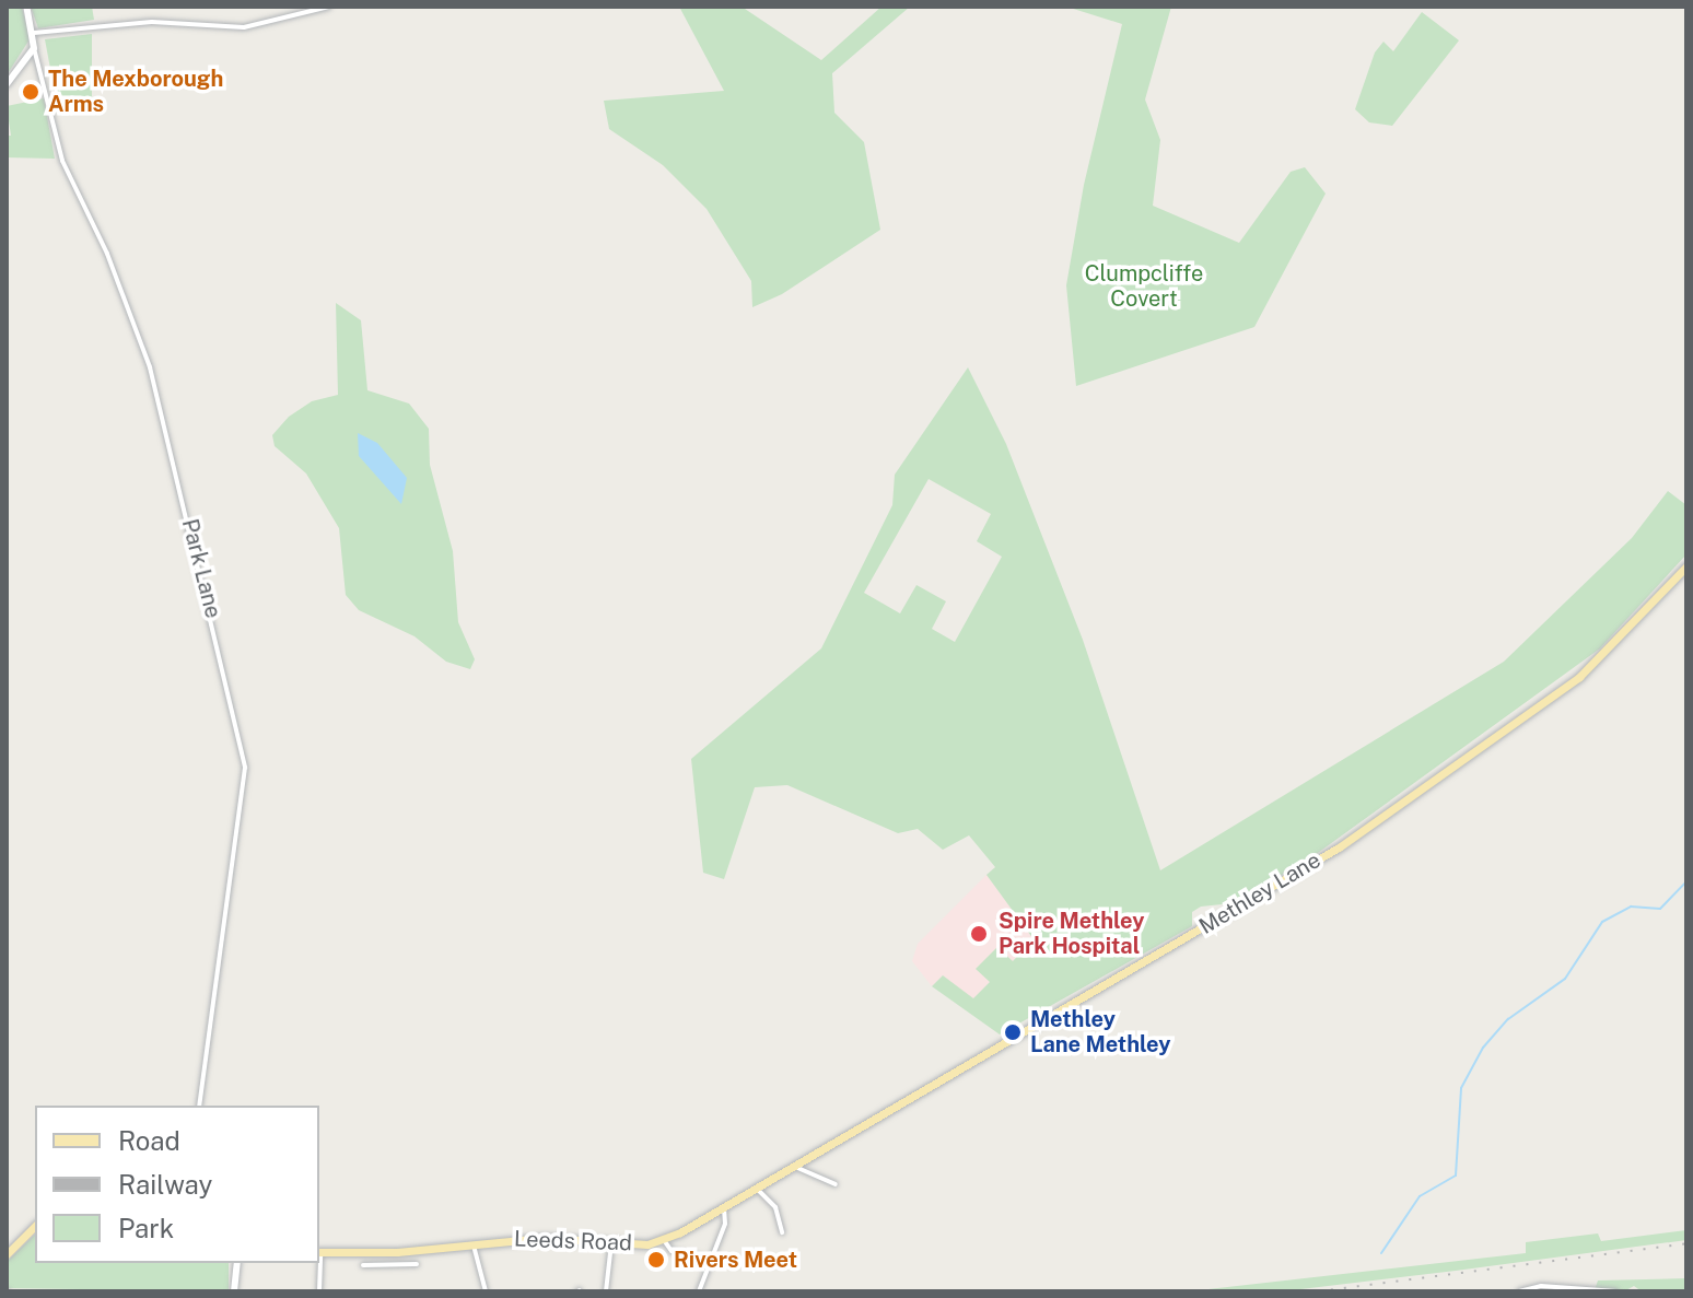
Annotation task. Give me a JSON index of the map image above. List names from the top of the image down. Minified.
{"streets":{"main road":["Methley Lane","Leeds Road"],"street":["Park Lane"]},"crossings":[["Methley Lane","Leeds Road"]],"parks":["Clumpcliffe Covert"],"places":["The Mexborough Arms","Spire Methley Park Hospital","Methley Lane Methley","Rivers Meet"],"legend":["Road","Railway","Park"]}
